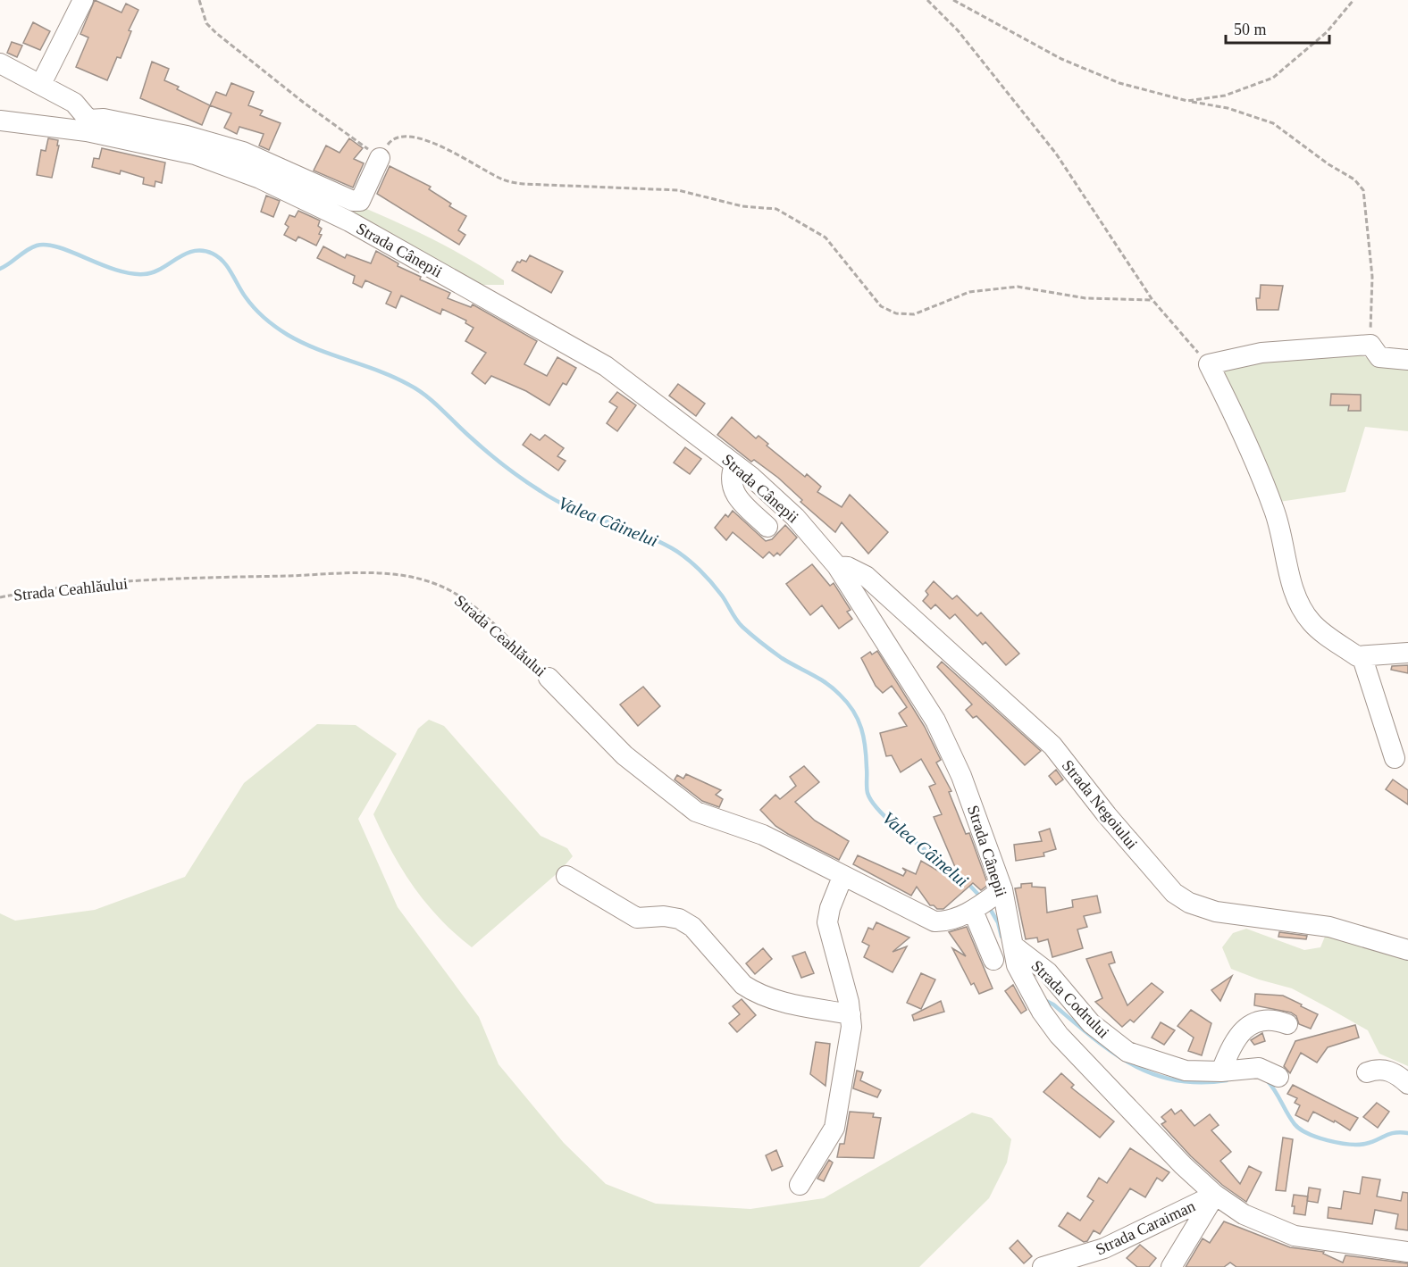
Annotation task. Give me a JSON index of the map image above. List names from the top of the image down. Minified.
{"streets":{"street":["Strada Cânepii","Strada Ceahlăului","Strada Negoiului","Strada Codrului","Strada Caraiman"]},"crossings":[["Strada Cânepii","Strada Ceahlăului"],["Strada Cânepii","Strada Negoiului"],["Strada Cânepii","Strada Codrului"],["Strada Cânepii","Strada Caraiman"]],"water":["Valea Câinelui"],"scale_bar":"50 m"}
